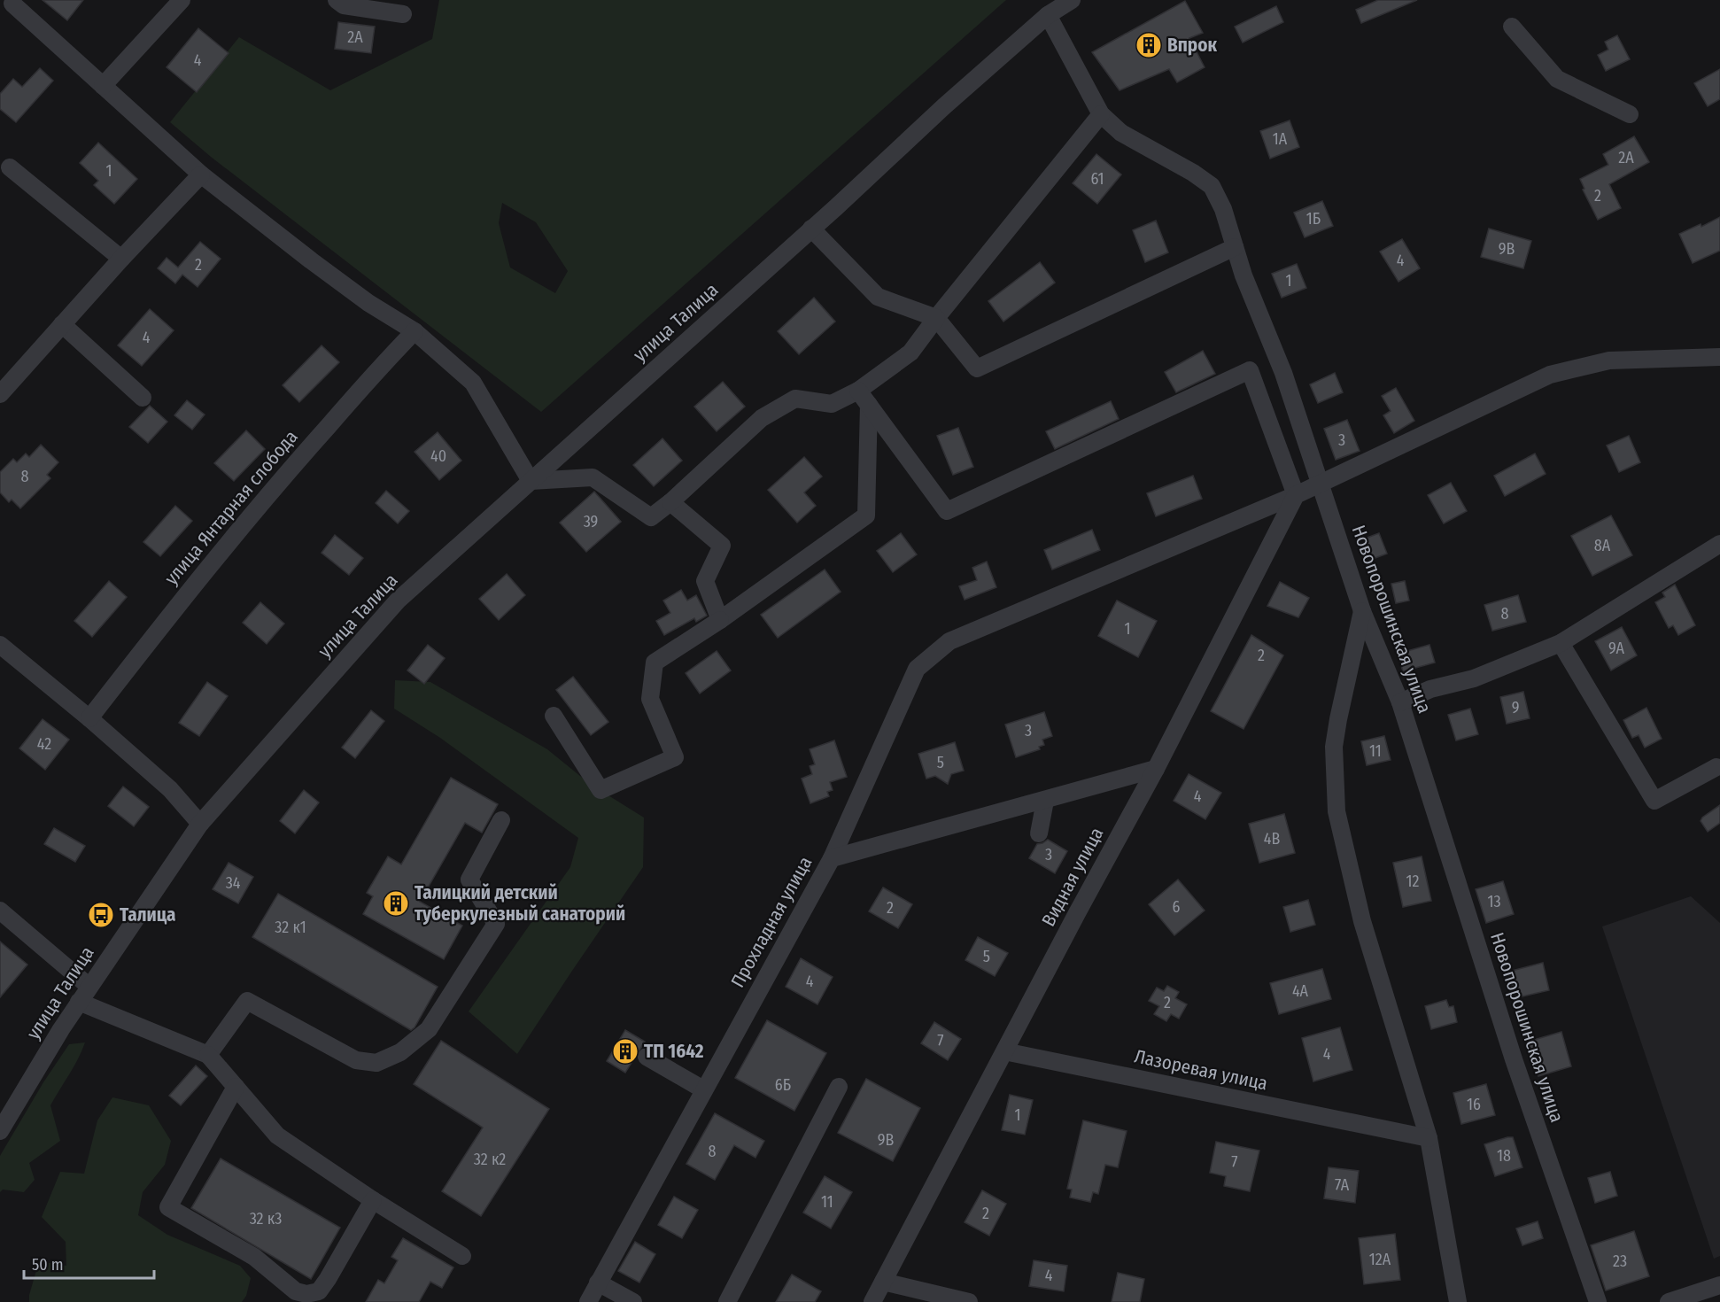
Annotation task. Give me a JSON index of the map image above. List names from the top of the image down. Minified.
{"streets":{"street":["улица Талица","улица Янтарная слобода","Новопорошинская улица","Видная улица","Прохладная улица","Лазоревая улица"]},"crossings":[["улица Талица","Новопорошинская улица"],["Видная улица","Прохладная улица"],["Видная улица","Лазоревая улица"]],"places":{"building":["Впрок","Талицкий детский туберкулезный санаторий","ТП 1642"],"bus stop":["Талица"]},"house_numbers":["2А","4","1А","2А","1","61","2","1Б","9В","4","2","1","4","3","40","8","39","8А","8","1","9А","2","9","3","42","11","5","4","4В","3","12","34","13","6","2","32 к1","5","4","4А","2","7","4","6Б","16","1","9В","8","18","32 к2","7","7А","11","2","32 к3","12А","23","4"],"scale_bar":"50 m"}
